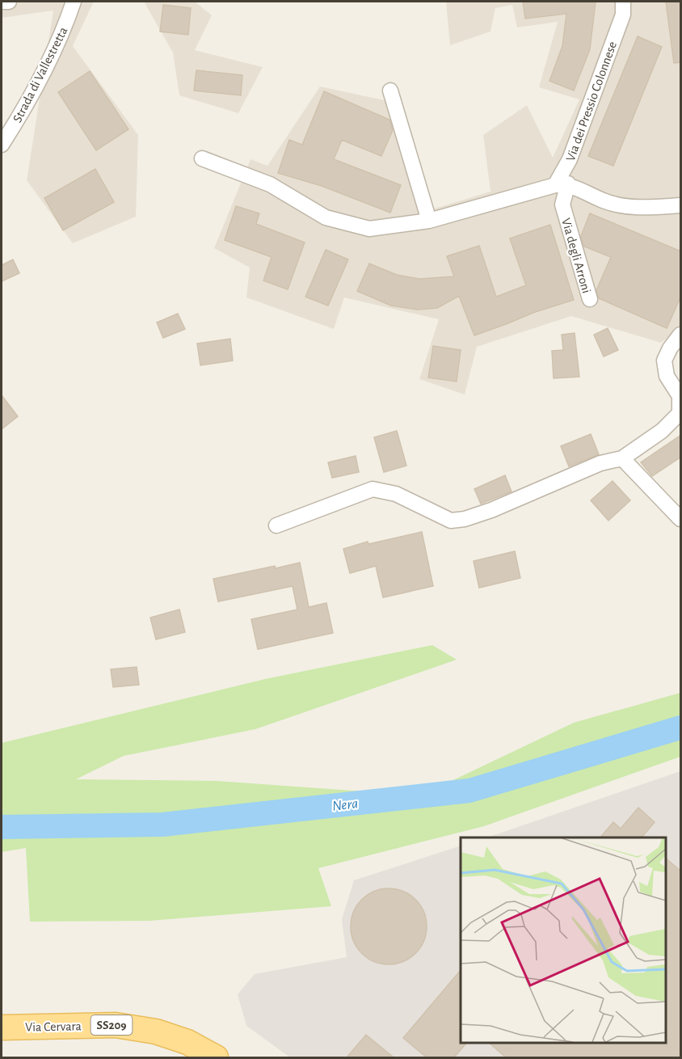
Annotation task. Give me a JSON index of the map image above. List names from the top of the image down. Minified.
{"streets":{"main road":["SS209","Via Cervara"],"street":["Strada di Vallestretta","Via dei Pressio Colonnese","Via degli Arroni"]},"crossings":[["Via dei Pressio Colonnese","Via degli Arroni"]],"water":["Nera"]}
